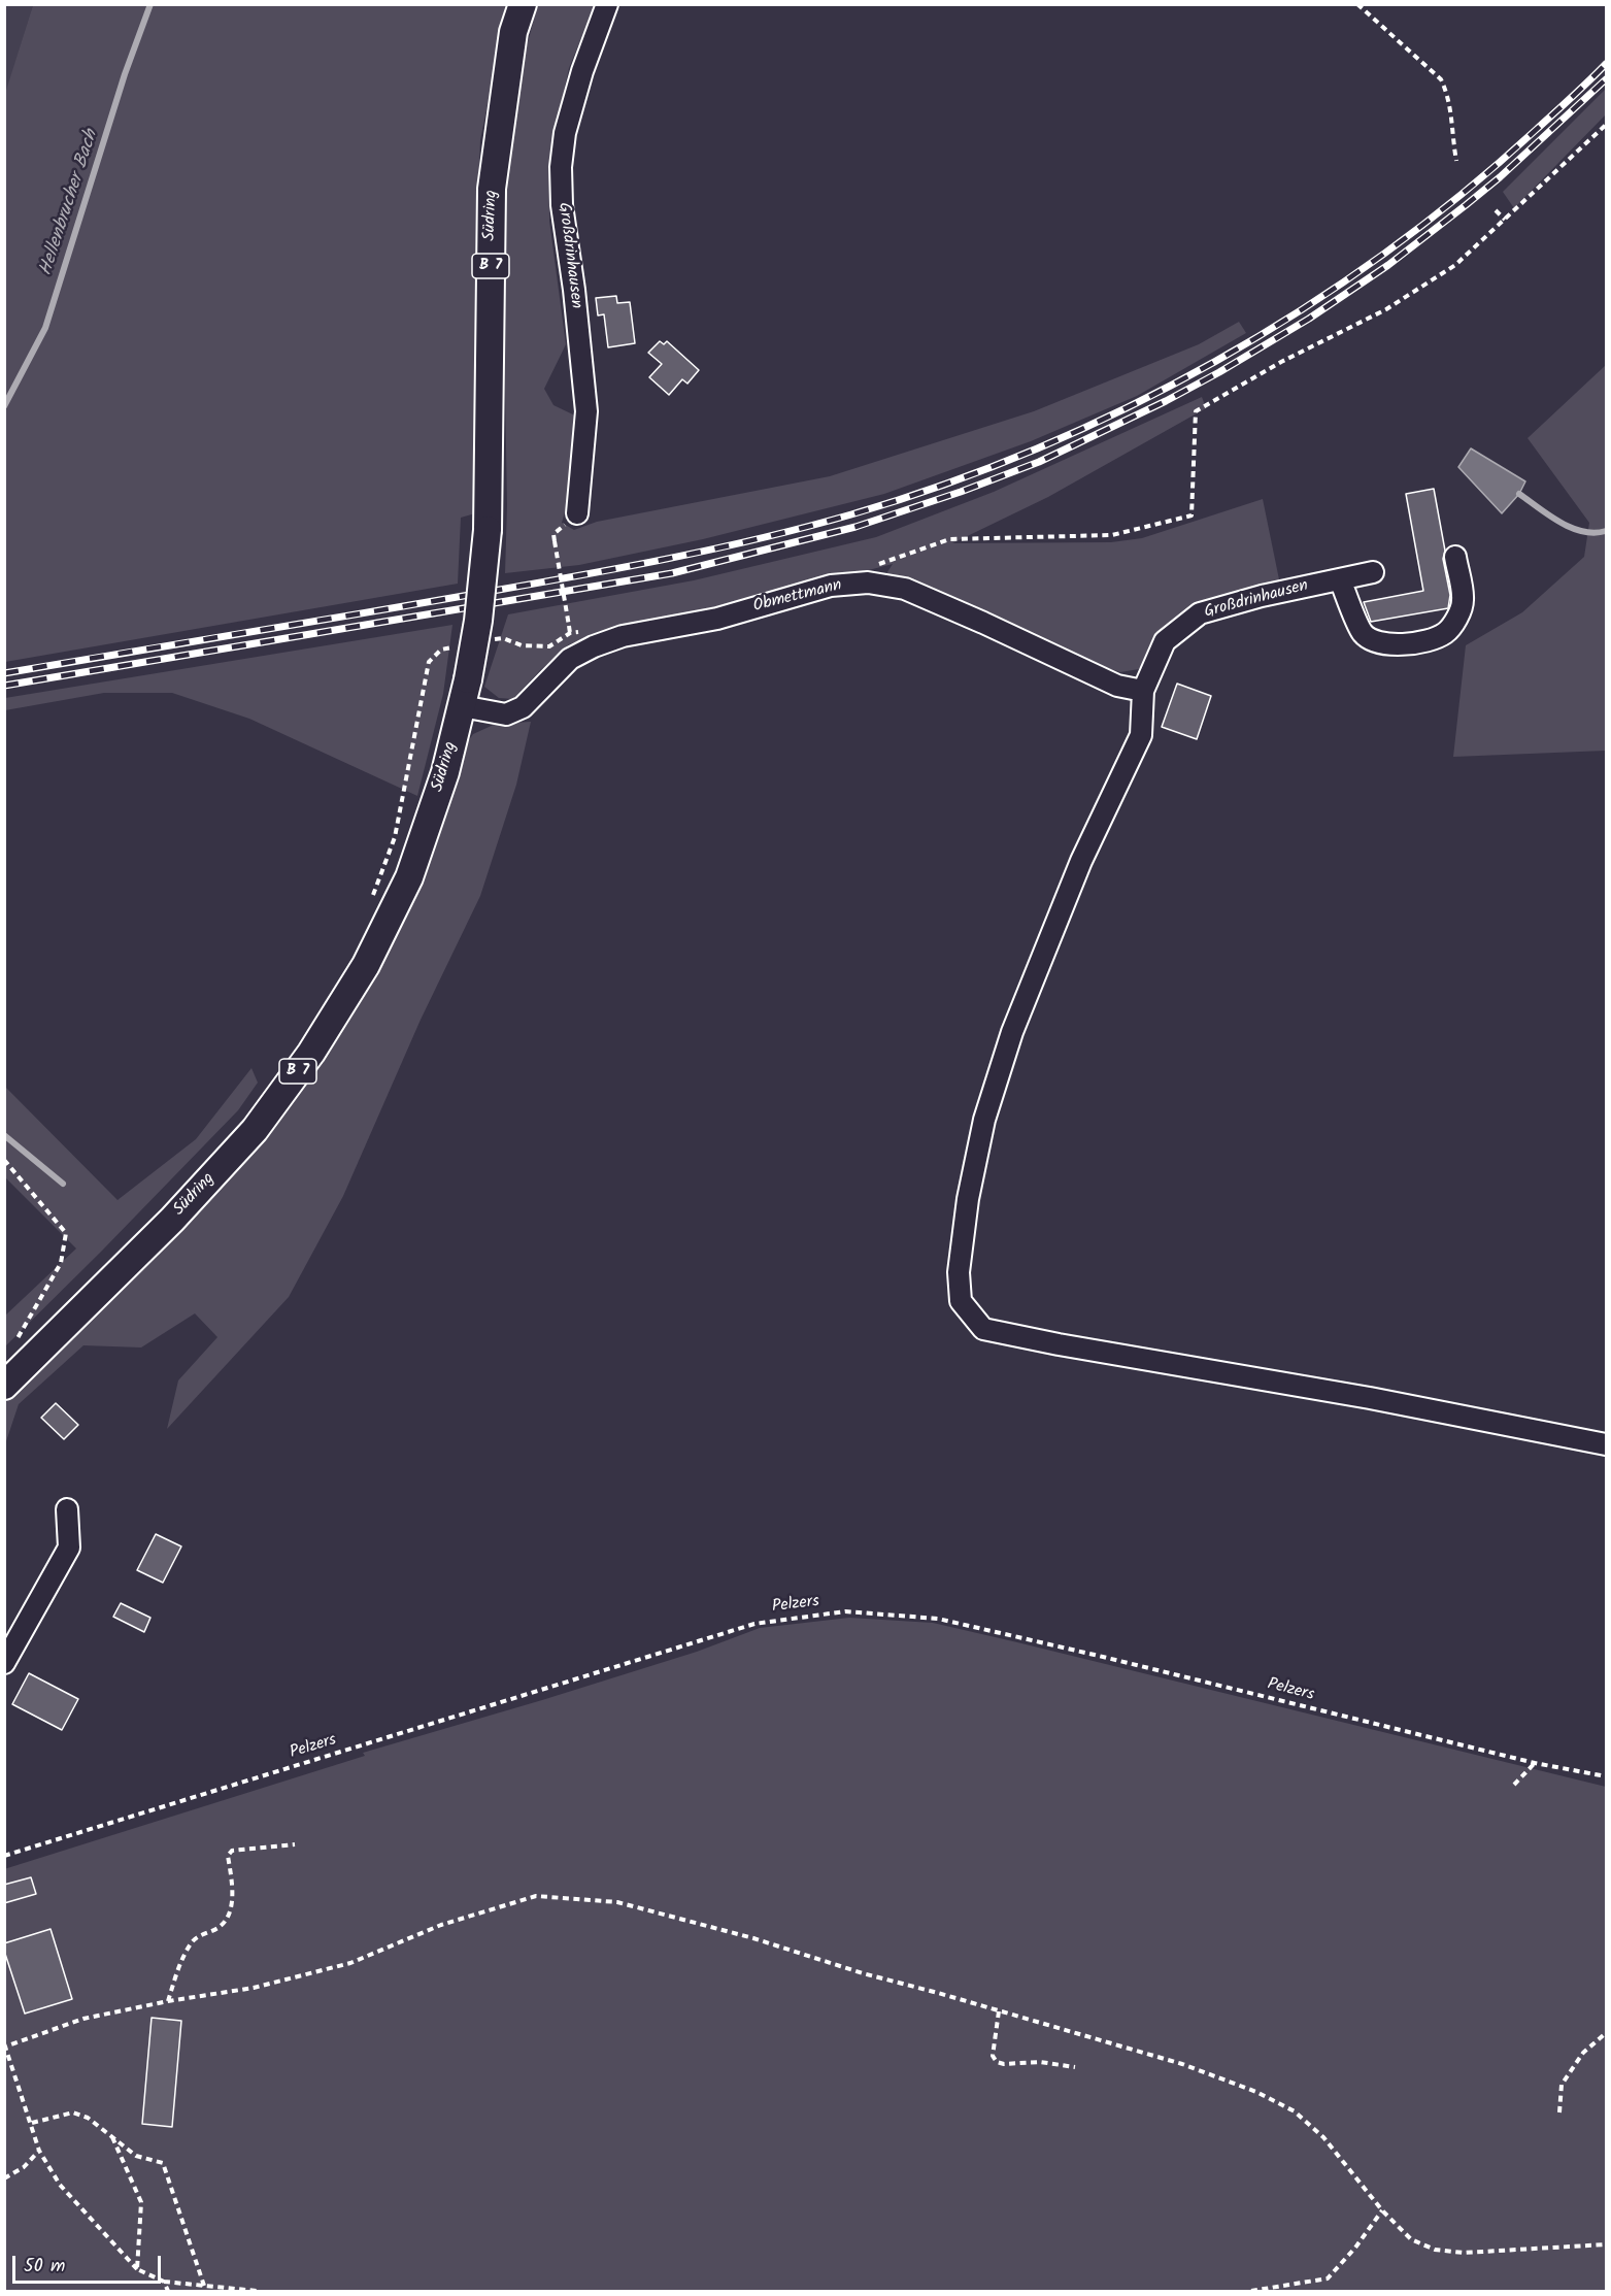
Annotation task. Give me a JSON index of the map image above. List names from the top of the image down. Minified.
{"streets":{"main road":["Südring","B 7"],"street":["Großdrinhausen","Obmettmann"],"path":["Pelzers"]},"crossings":[["Südring","Obmettmann"],["Großdrinhausen","Obmettmann"]],"water":["Hellenbrucher Bach"],"scale_bar":"50 m"}
